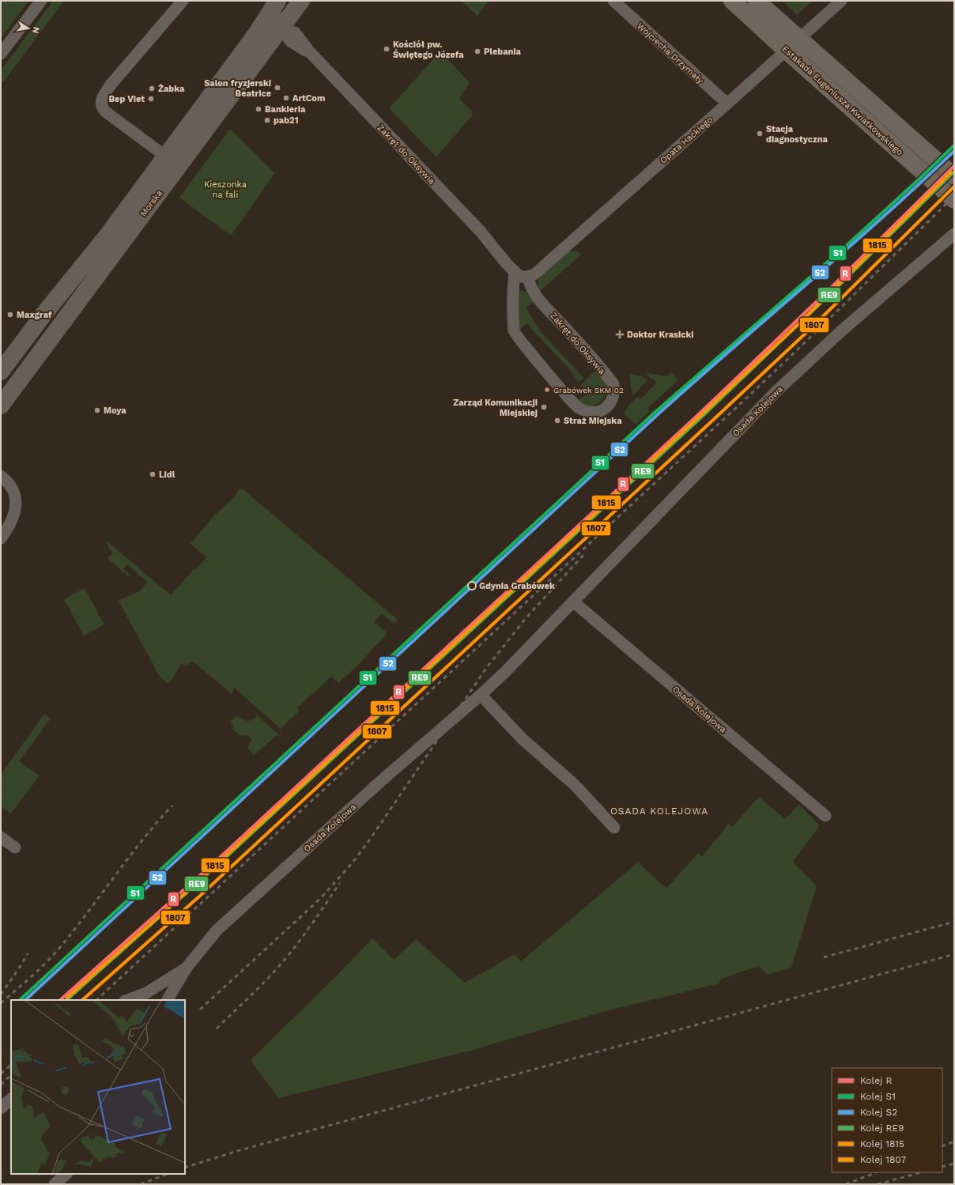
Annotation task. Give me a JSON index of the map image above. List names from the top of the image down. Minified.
{"streets":{"highway":["Estakada Eugeniusza Kwiatkowskiego"],"main road":["Morska"],"street":["Wojciecha Drzymały","Opata Hackiego","Zakręt do Oksywia","Osada Kolejowa"]},"crossings":[["Wojciecha Drzymały","Opata Hackiego"],["Opata Hackiego","Zakręt do Oksywia"],["Zakręt do Oksywia","Morska"]],"districts":["OSADA KOLEJOWA"],"parks":["Kieszonka na fali"],"places":{"other":["Kościół pw. Świętego Józefa","Plebania","Salon fryzjerski Beatrice","Żabka","ArtCom","Bep Viet","Bankieria","pab21","Stacja diagnostyczna","Maxgraf","Grabówek SKM 02","Zarząd Komunikacji Miejskiej","Moya","Straż Miejska","Lidl","Gdynia Grabówek"],"health":["Doktor Krasicki"]},"lines":["rail line S1","rail line S2","rail line R","rail line RE9","rail line 1815","rail line 1807"],"legend":["Kolej R","Kolej S1","Kolej S2","Kolej RE9","Kolej 1815","Kolej 1807"],"north":"right"}
